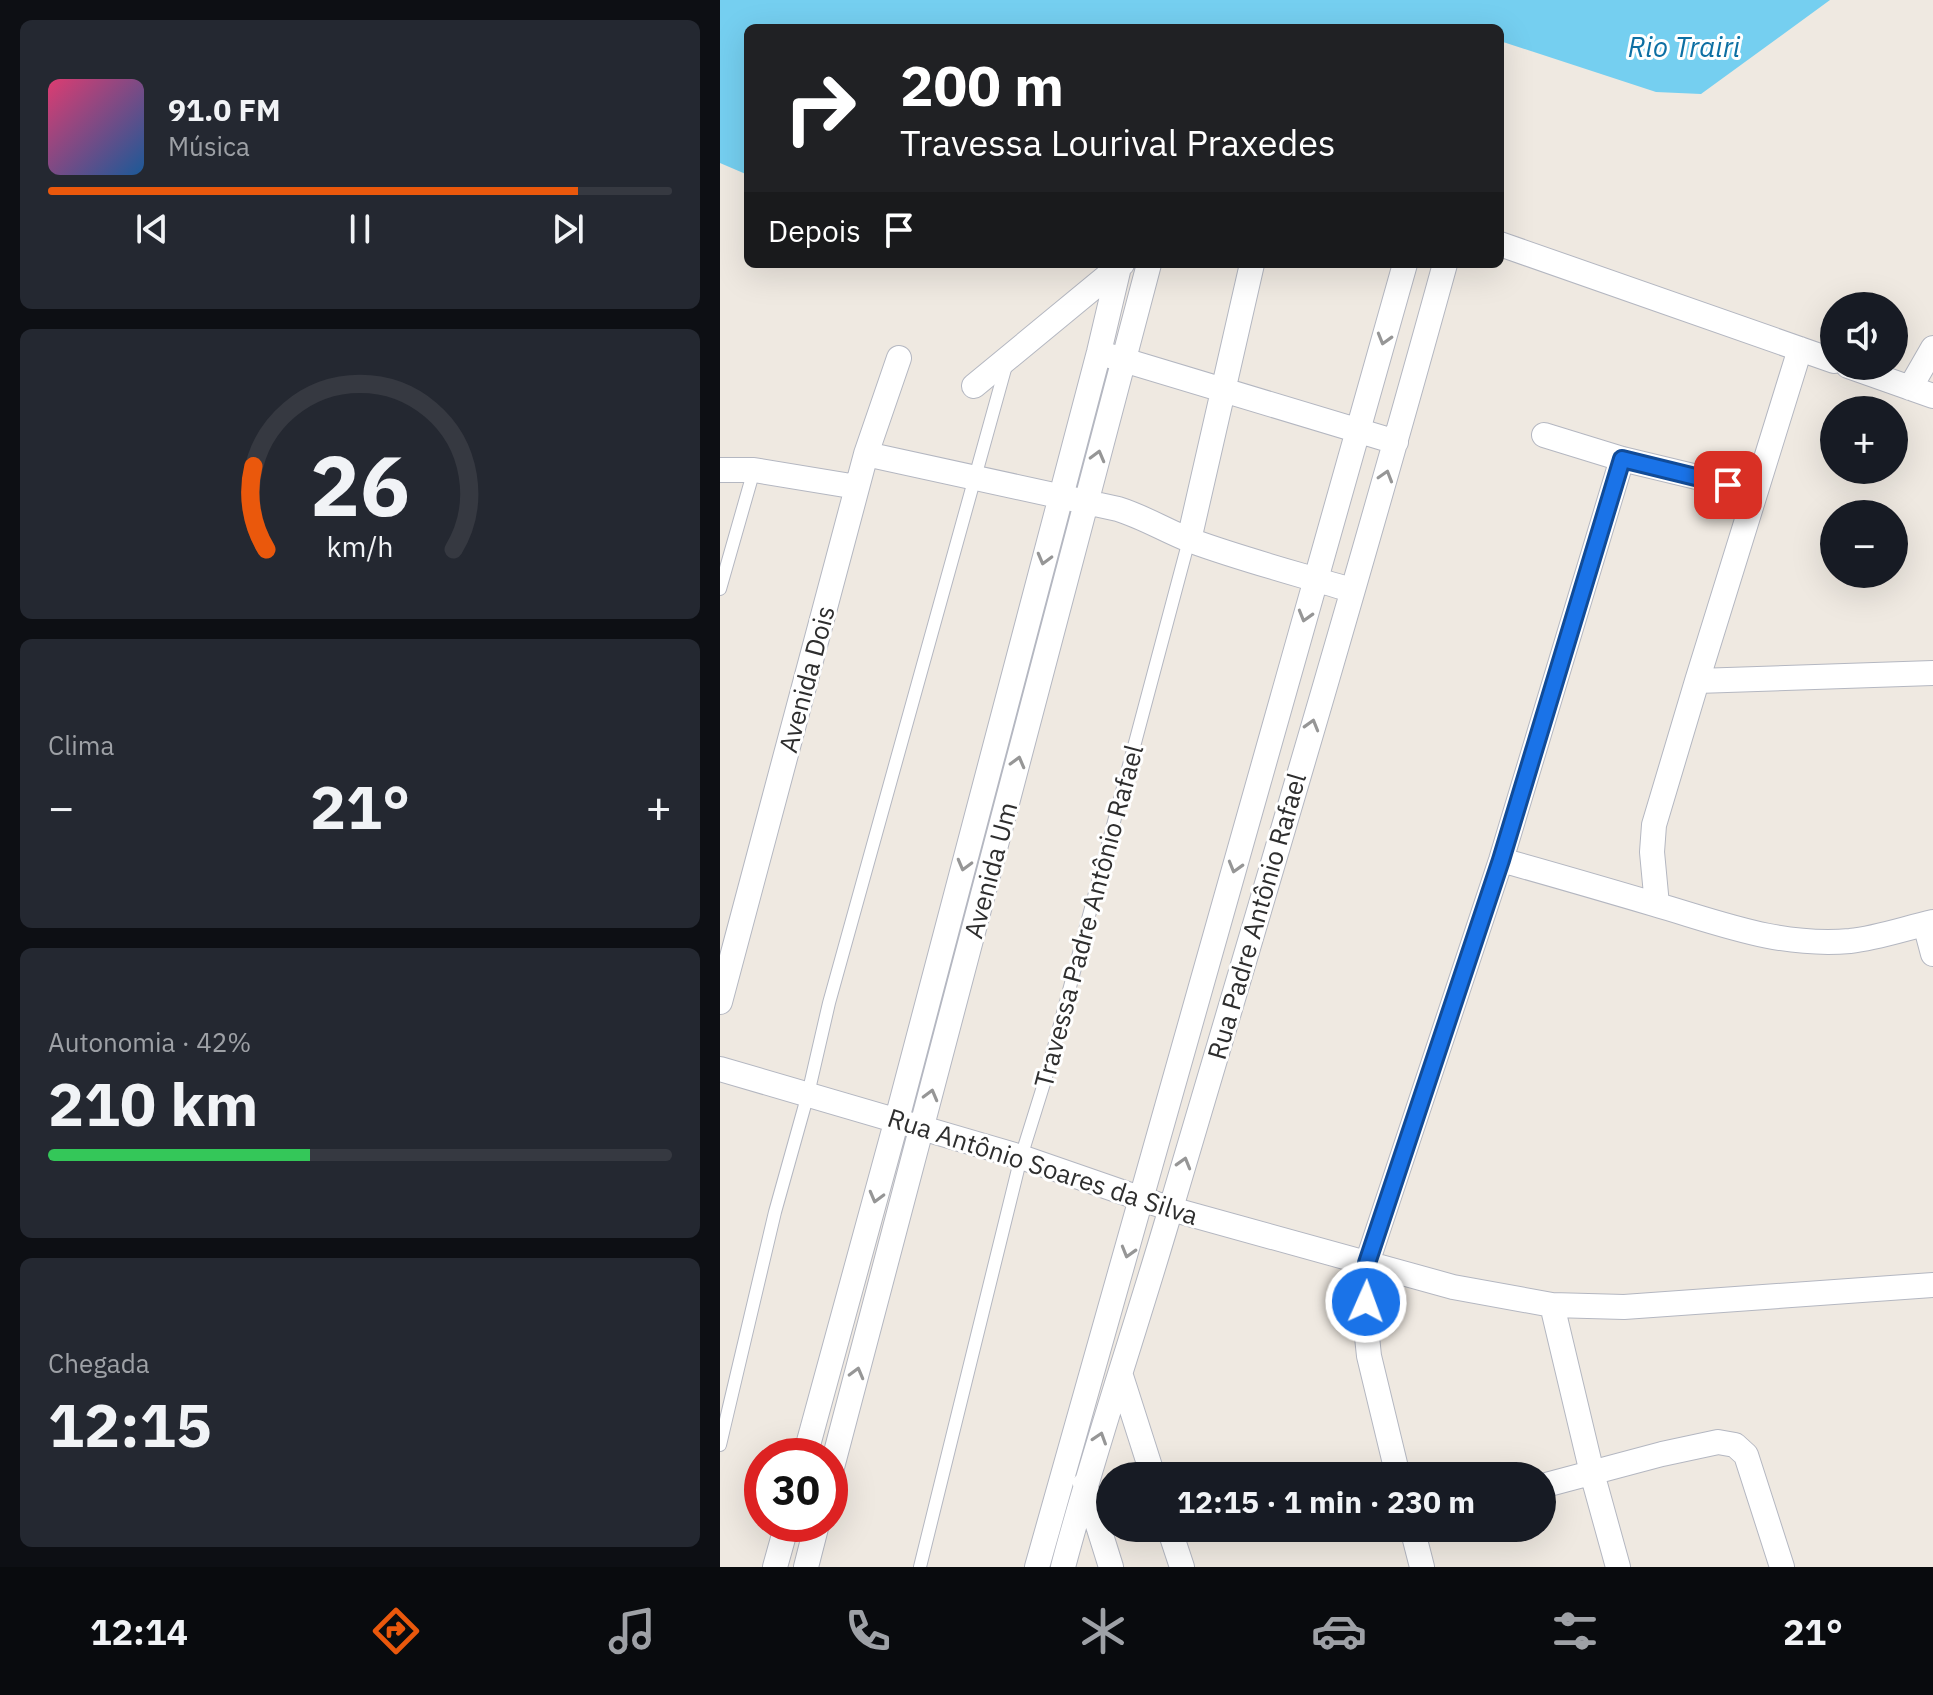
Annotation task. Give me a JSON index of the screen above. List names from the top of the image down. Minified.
{"streets":{"street":["Avenida Dois","Avenida Um","Travessa Padre Antônio Rafael","Rua Padre Antônio Rafael","Rua Antônio Soares da Silva"]},"crossings":[["Avenida Um","Rua Antônio Soares da Silva"],["Travessa Padre Antônio Rafael","Rua Antônio Soares da Silva"],["Rua Padre Antônio Rafael","Rua Antônio Soares da Silva"]],"water":["Rio Trairi"],"page":{"turn":["200 m","Travessa Lourival Praxedes"],"song":["91.0 FM","Música"],"then":"Depois","map_buttons":["+","−"],"tile":["Clima",["Autonomia · 42%","210 km"],["Chegada","12:15"]],"heat":["−","21°","+"],"limit":"30","trip":"12:15 · 1 min · 230 m","tabs":["12:14","21°"],"gauge":["26","km/h"]}}
